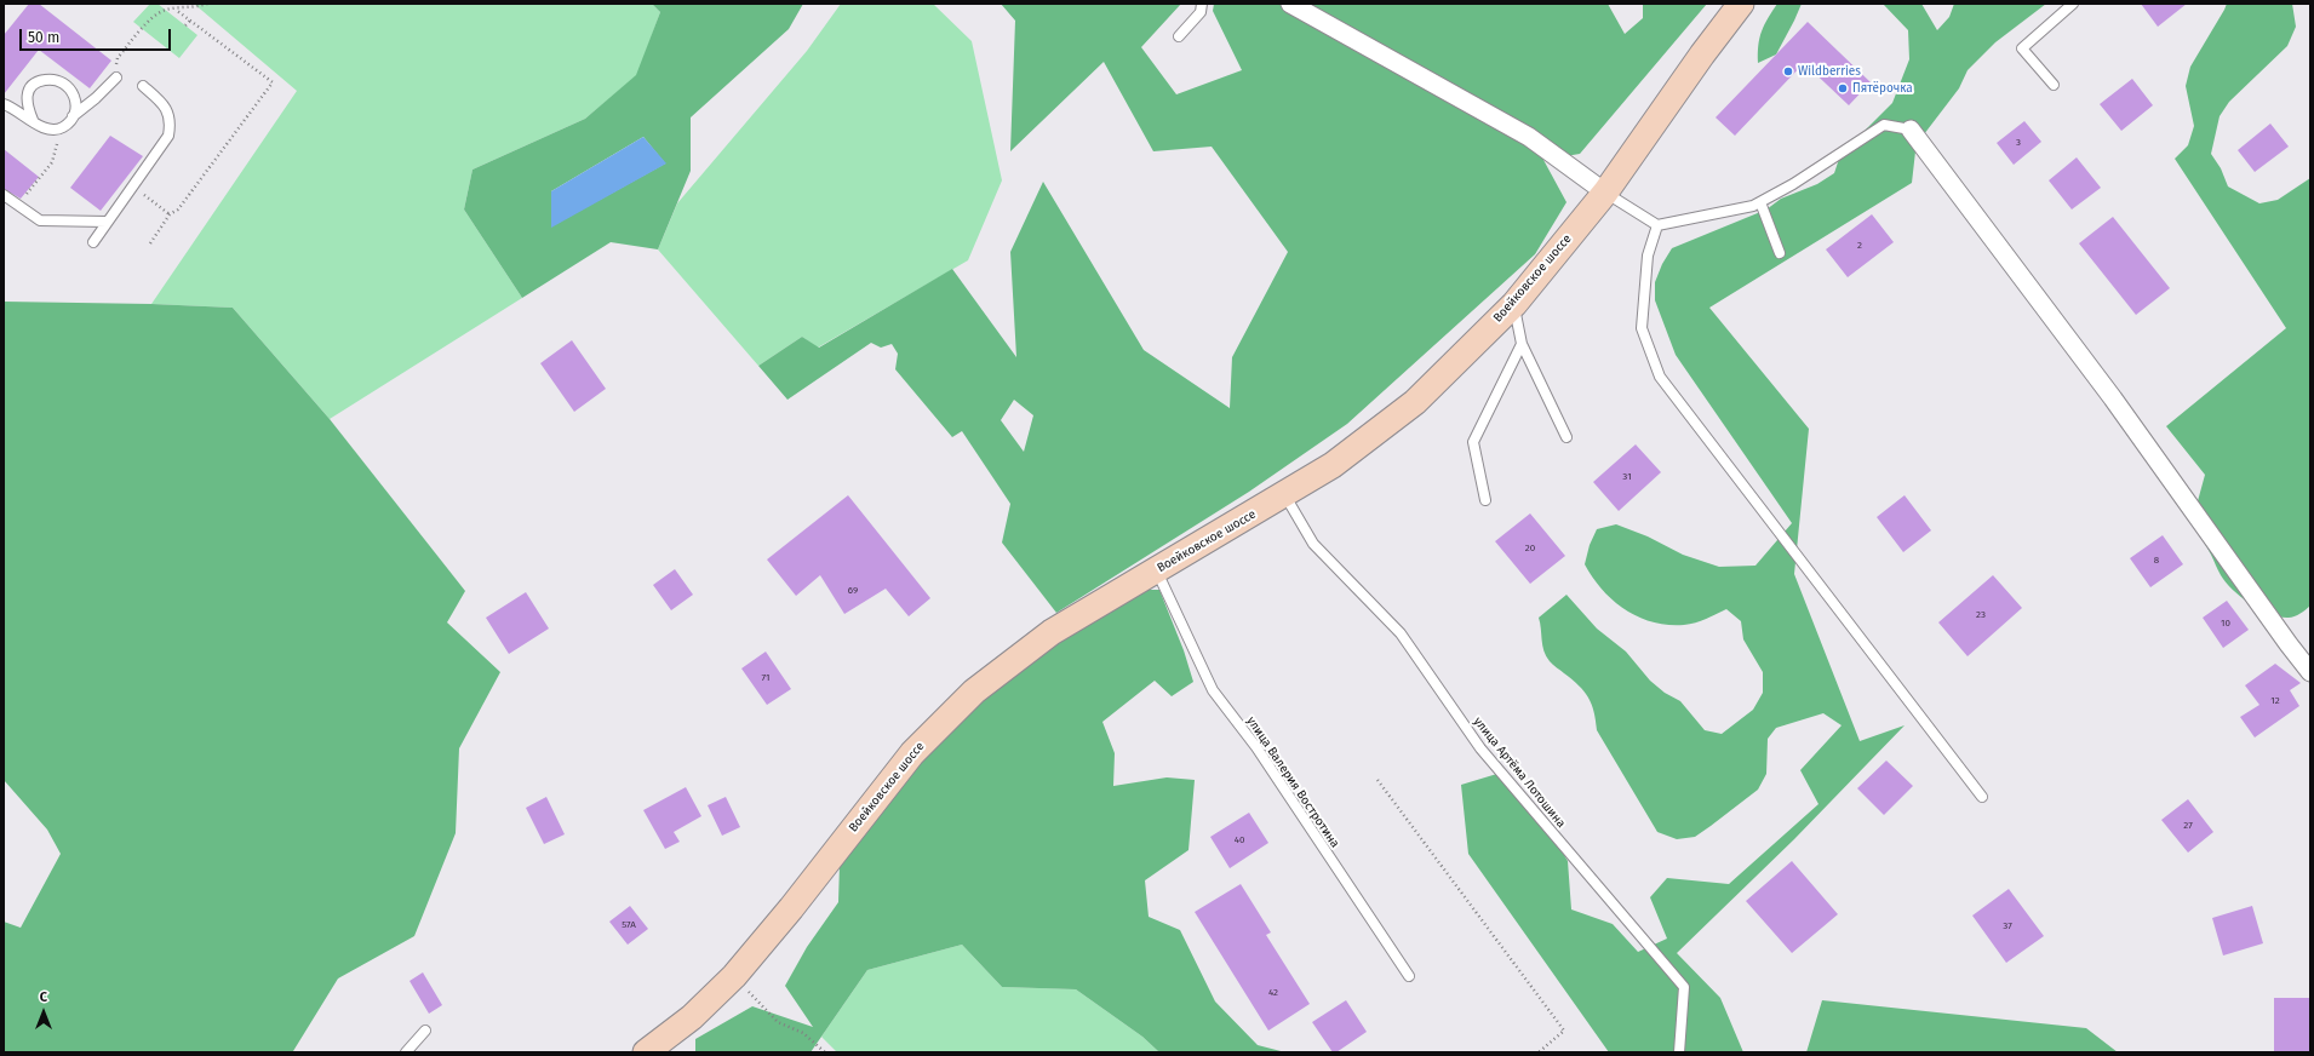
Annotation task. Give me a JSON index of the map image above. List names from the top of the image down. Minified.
{"streets":{"street":["Воейковское шоссе"],"lane":["улица Артёма Лотошина","улица Валерия Востротина"]},"crossings":[["Воейковское шоссе","улица Артёма Лотошина"],["Воейковское шоссе","улица Валерия Востротина"]],"places":["Wildberries","Пятёрочка"],"house_numbers":["3","2","31","20","8","69","23","10","71","12","27","40","57А","37","42"],"scale_bar":"50 m","north":"top"}
